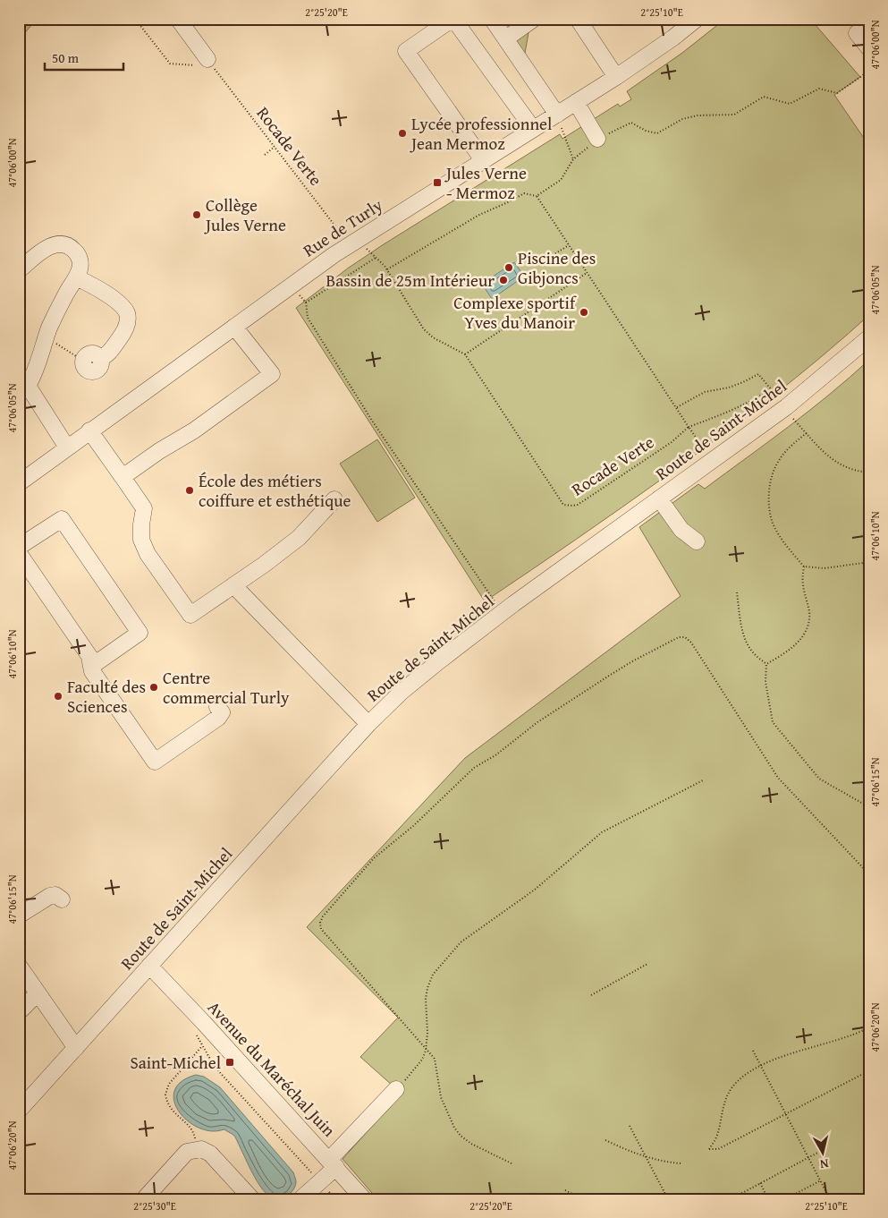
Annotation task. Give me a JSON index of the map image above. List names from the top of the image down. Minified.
{"streets":{"street":["Rue de Turly","Route de Saint-Michel","Avenue du Maréchal Juin"],"path":["Rocade Verte"]},"crossings":[["Route de Saint-Michel","Avenue du Maréchal Juin"]],"places":{"other":["Lycée professionnel Jean Mermoz","Collège Jules Verne","Piscine des Gibjoncs","Bassin de 25m Intérieur","Complexe sportif Yves du Manoir","École des métiers coiffure et esthétique","Centre commercial Turly","Faculté des Sciences"],"transit":["Jules Verne - Mermoz","Saint-Michel"]},"scale_bar":"50 m","north":"bottom","coordinates":["2°25'20\"E","2°25'10\"E","47°06'00\"N","47°06'05\"N","47°06'10\"N","47°06'15\"N","47°06'20\"N","2°25'30\"E"]}
